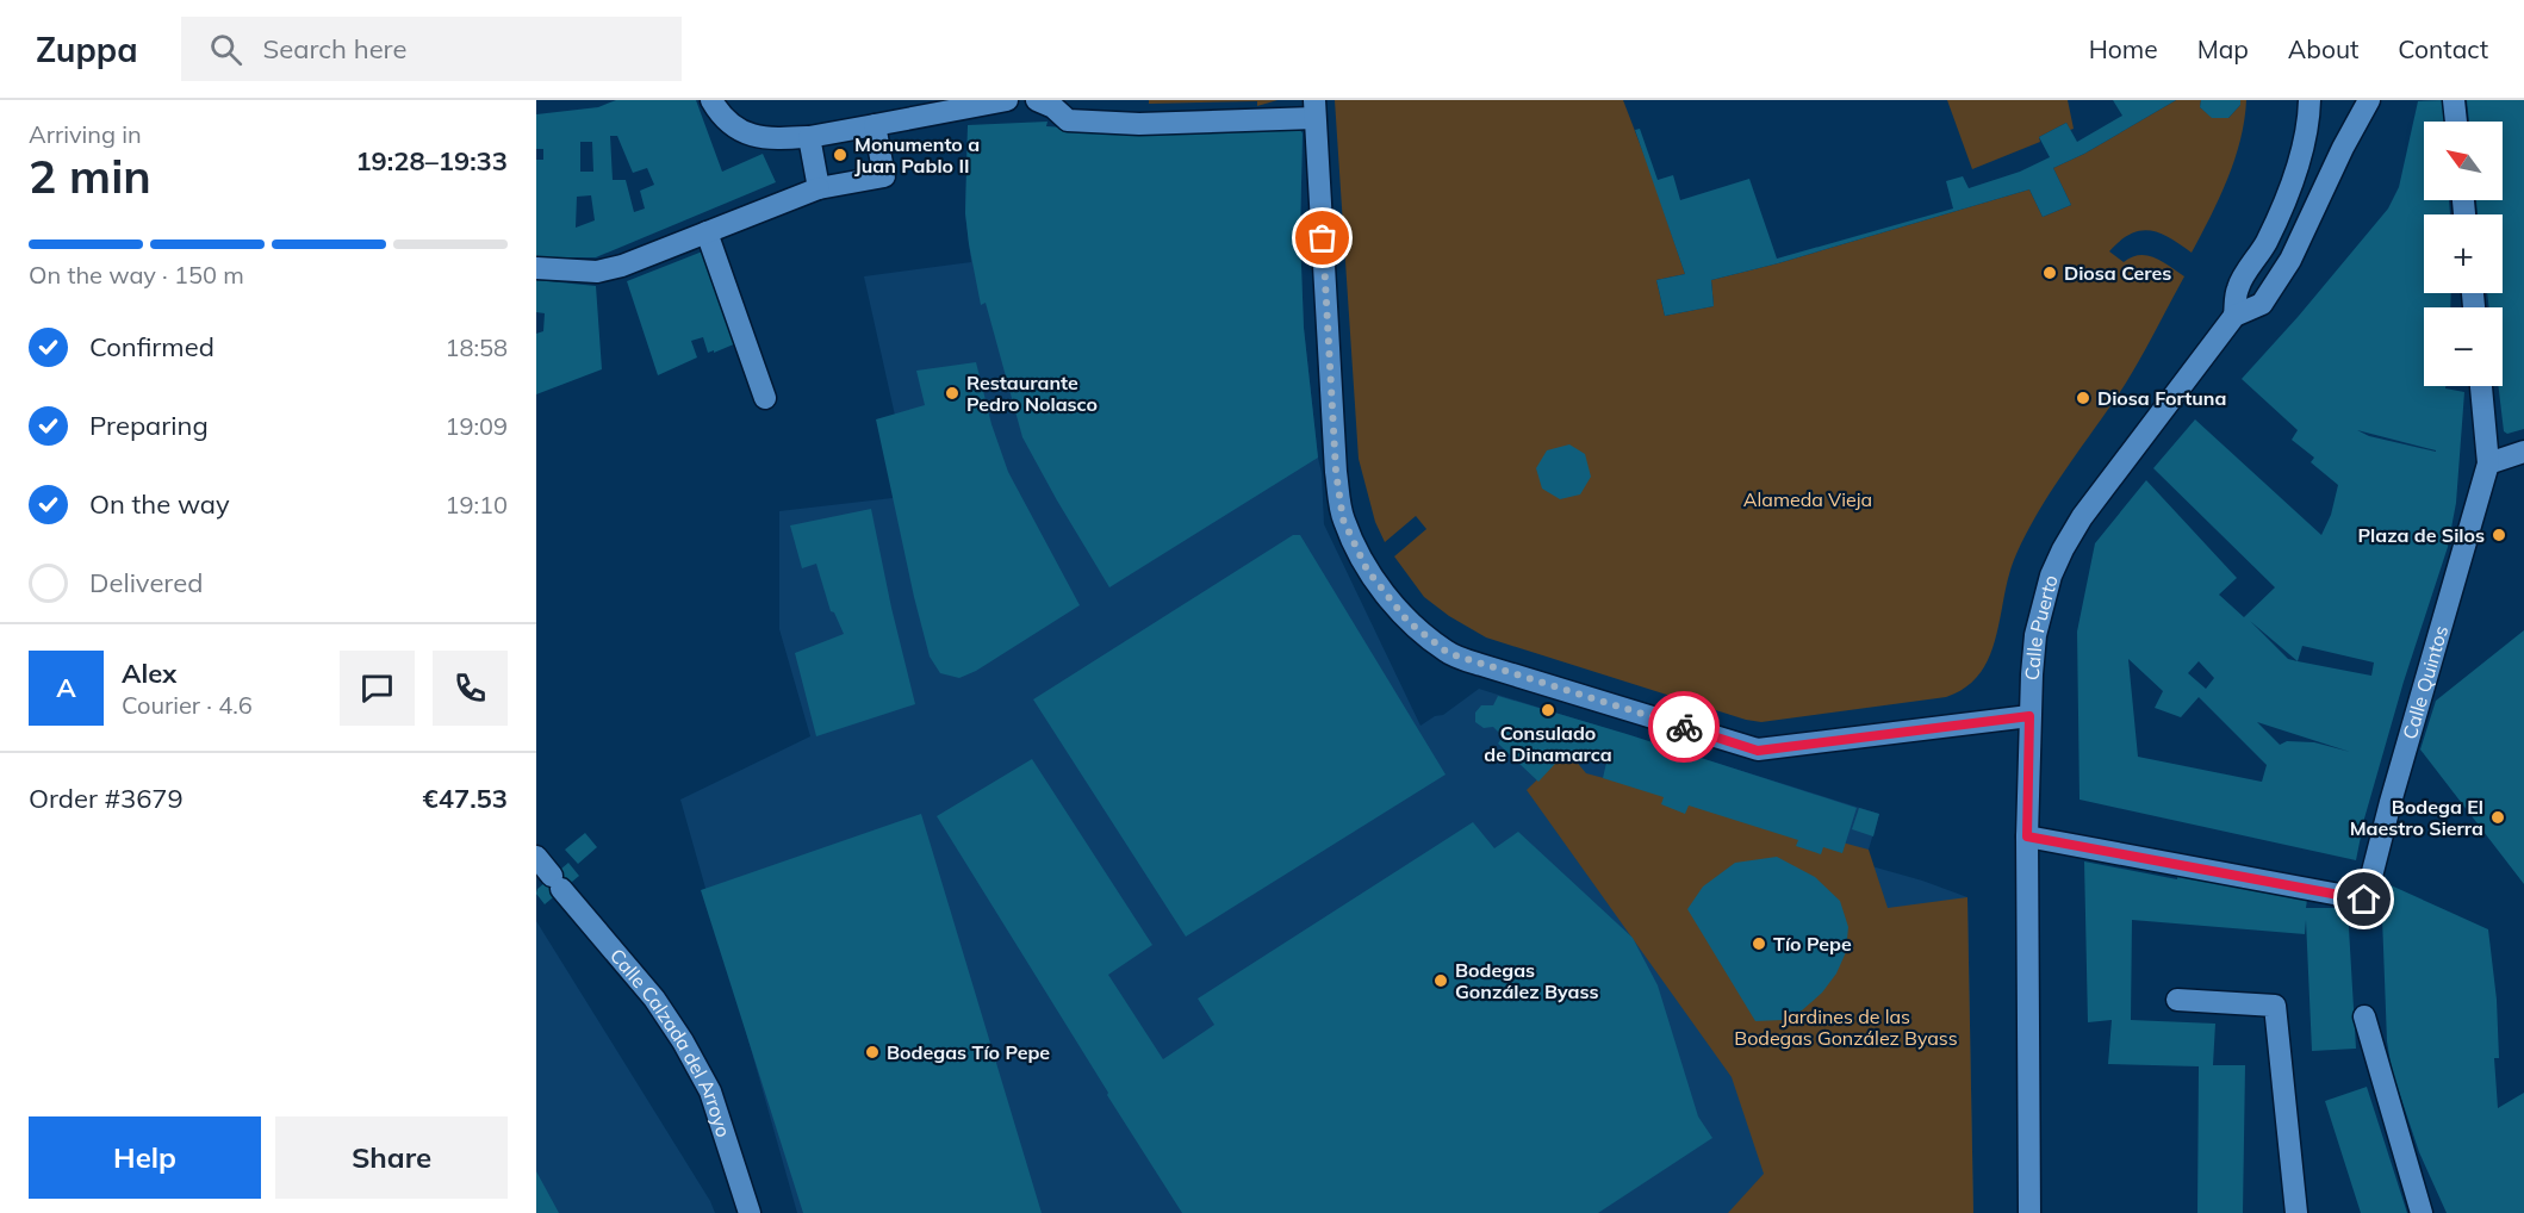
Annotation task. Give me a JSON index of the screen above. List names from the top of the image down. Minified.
{"streets":{"street":["Calle Puerto","Calle Quintos","Calle Calzada del Arroyo"]},"crossings":[["Calle Puerto","Calle Quintos"]],"parks":["Alameda Vieja","Jardines de las Bodegas González Byass"],"places":["Monumento a Juan Pablo II","Diosa Ceres","Restaurante Pedro Nolasco","Diosa Fortuna","Plaza de Silos","Consulado de Dinamarca","Bodega El Maestro Sierra","Tío Pepe","Bodegas González Byass","Bodegas Tío Pepe"],"north":"top left","page":{"header":"Zuppa","search":"Search here","nav":["Home","Map","About","Contact"],"heading":["2 min","Arriving in","19:28–19:33"],"panel":["Alex","Courier · 4.6","Order #3679","€47.53"],"map_buttons":["+","−"],"bar":"On the way · 150 m","list":[["Confirmed","18:58"],["Preparing","19:09"],["On the way","19:10"],"Delivered"],"round":"A","buttons":["Help","Share"]}}
